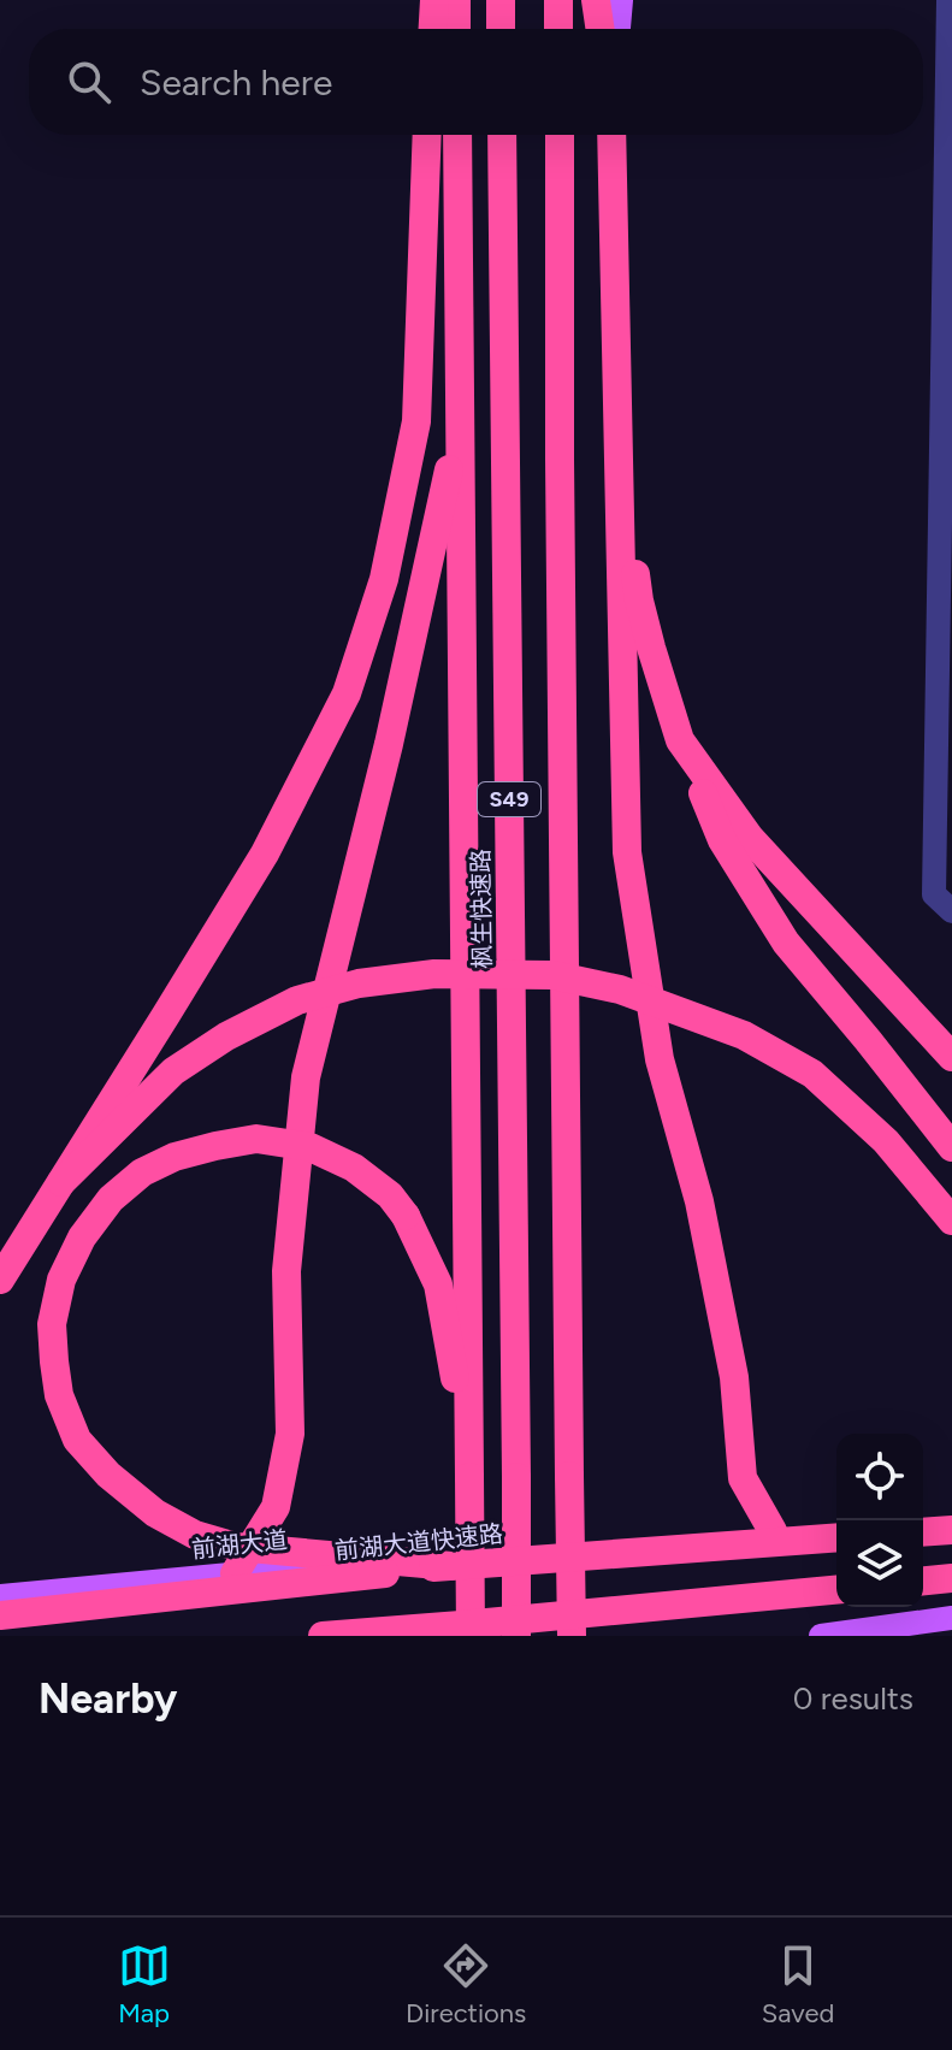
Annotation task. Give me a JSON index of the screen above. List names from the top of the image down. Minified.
{"streets":{"highway":["S49","枫生快速路","前湖大道快速路"],"main road":["前湖大道"]},"page":{"search":"Search here","heading":["Nearby","0 results"],"nav":["Map","Directions","Saved"]}}
